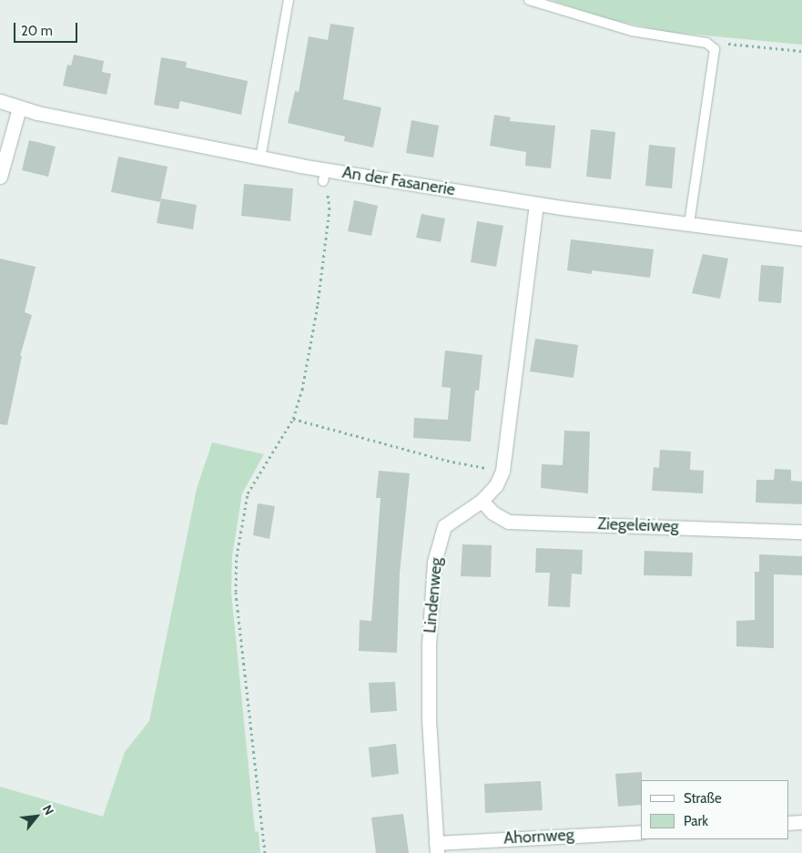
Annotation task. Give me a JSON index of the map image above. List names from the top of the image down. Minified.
{"streets":{"street":["An der Fasanerie","Ziegeleiweg","Lindenweg","Ahornweg"]},"crossings":[["An der Fasanerie","Lindenweg"],["Ziegeleiweg","Lindenweg"],["Lindenweg","Ahornweg"]],"legend":["Straße","Park"],"scale_bar":"20 m","north":"top right"}
